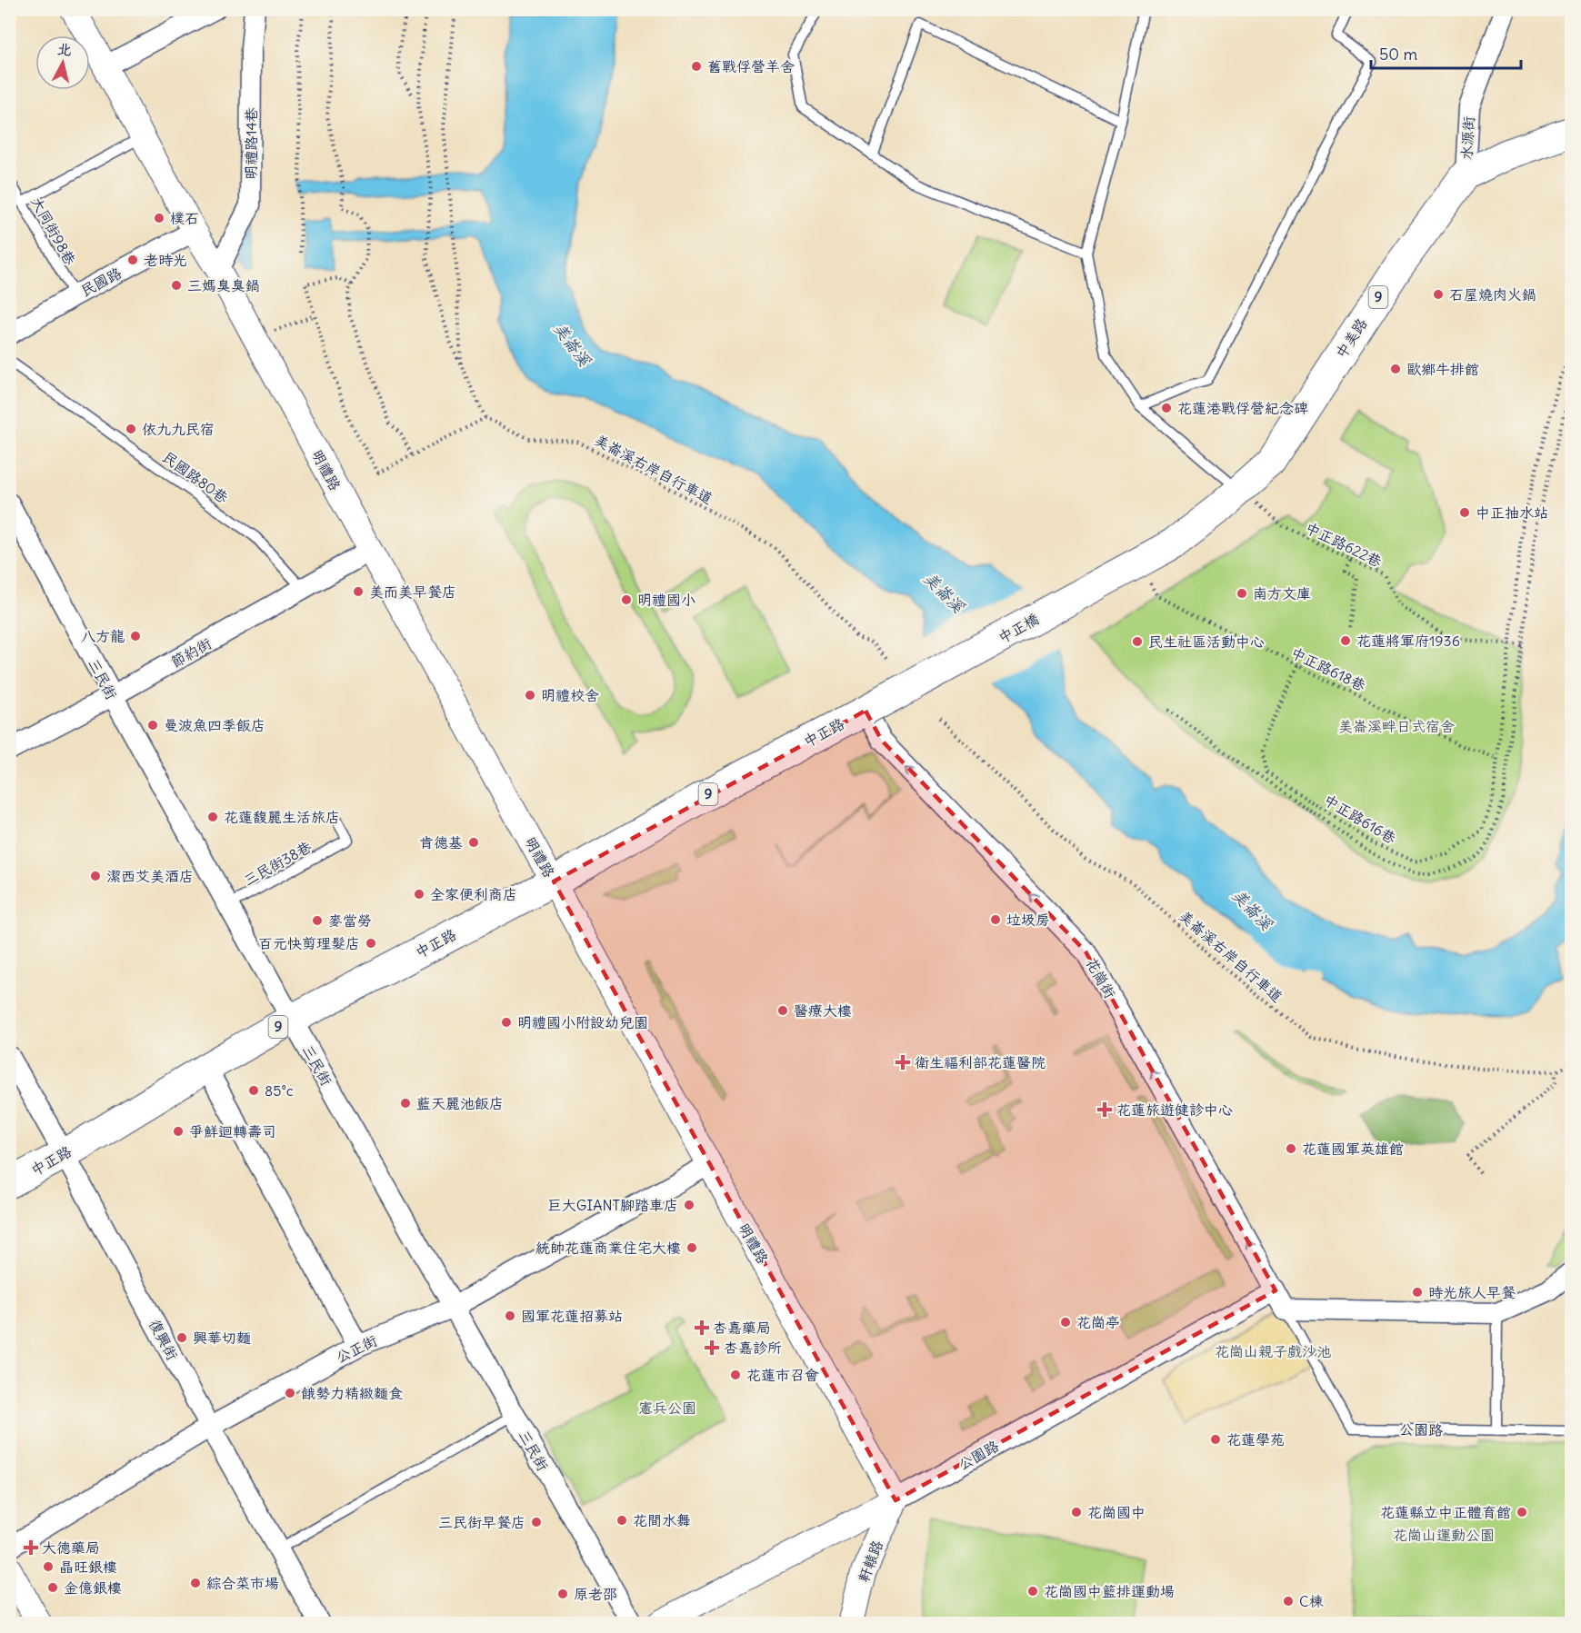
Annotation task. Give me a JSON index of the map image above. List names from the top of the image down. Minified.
{"streets":{"main road":["9","中美路","中正橋","中正路"],"street":["水源街","明禮路14巷","民國路","明禮路","節約街","三民街","花崗街","復興街","公正街","公園路","軒轅路"],"lane":["大同街98巷","民國路80巷","三民街38巷"],"path":["美崙溪右岸自行車道","中正路622巷","中正路618巷","中正路616巷"]},"crossings":[["水源街","中美路"],["明禮路14巷","明禮路"],["大同街98巷","民國路"],["民國路","明禮路"],["中美路","中正路622巷"],["中美路","中正橋"],["明禮路","節約街"],["明禮路","中正路"],["明禮路","公正街"],["明禮路","公園路"],["明禮路","軒轅路"],["民國路80巷","節約街"],["中正路622巷","中正橋"],["中正路622巷","中正路616巷"],["中正橋","中正路618巷"],["中正橋","中正路"],["中正橋","花崗街"],["節約街","三民街"],["中正路618巷","中正路616巷"],["三民街","中正路"],["三民街","三民街38巷"],["三民街","公正街"],["中正路","花崗街"],["中正路","復興街"],["花崗街","公園路"],["復興街","公正街"],["公園路","軒轅路"]],"one_way":["花崗街"],"water":["美崙溪"],"parks":["美崙溪畔日式宿舍","花崗山親子戲沙池","憲兵公園","花崗山運動公園"],"places":{"other":["舊戰俘營羊舍","樸石","老時光","三媽臭臭鍋","石屋燒肉火鍋","歐鄉牛排館","花蓮港戰俘營紀念碑","依九九民宿","中正抽水站","美而美早餐店","南方文庫","明禮國小","八方龍","花蓮將軍府1936","民生社區活動中心","明禮校舍","曼波魚四季飯店","花蓮馥麗生活旅店","肯德基","潔西艾美酒店","全家便利商店","垃圾房","麥當勞","百元快剪理髮店","醫療大樓","明禮國小附設幼兒園","85°c","藍天麗池飯店","爭鮮迴轉壽司","花蓮國軍英雄館","巨大GIANT腳踏車店","統帥花蓮商業住宅大樓","時光旅人早餐","國軍花蓮招募站","花崗亭","興華切麵","花蓮市召會","餓勢力精緻麵食","花蓮學苑","花崗國中","花蓮縣立中正體育館","花間水舞","三民街早餐店","晶旺銀樓","綜合菜市場","金億銀樓","花崗國中籃排運動場","原老邵","C棟"],"health":["衛生福利部花蓮醫院","花蓮旅遊健診中心","杏嘉藥局","杏嘉診所","大德藥局"]},"scale_bar":"50 m","north":"top"}
